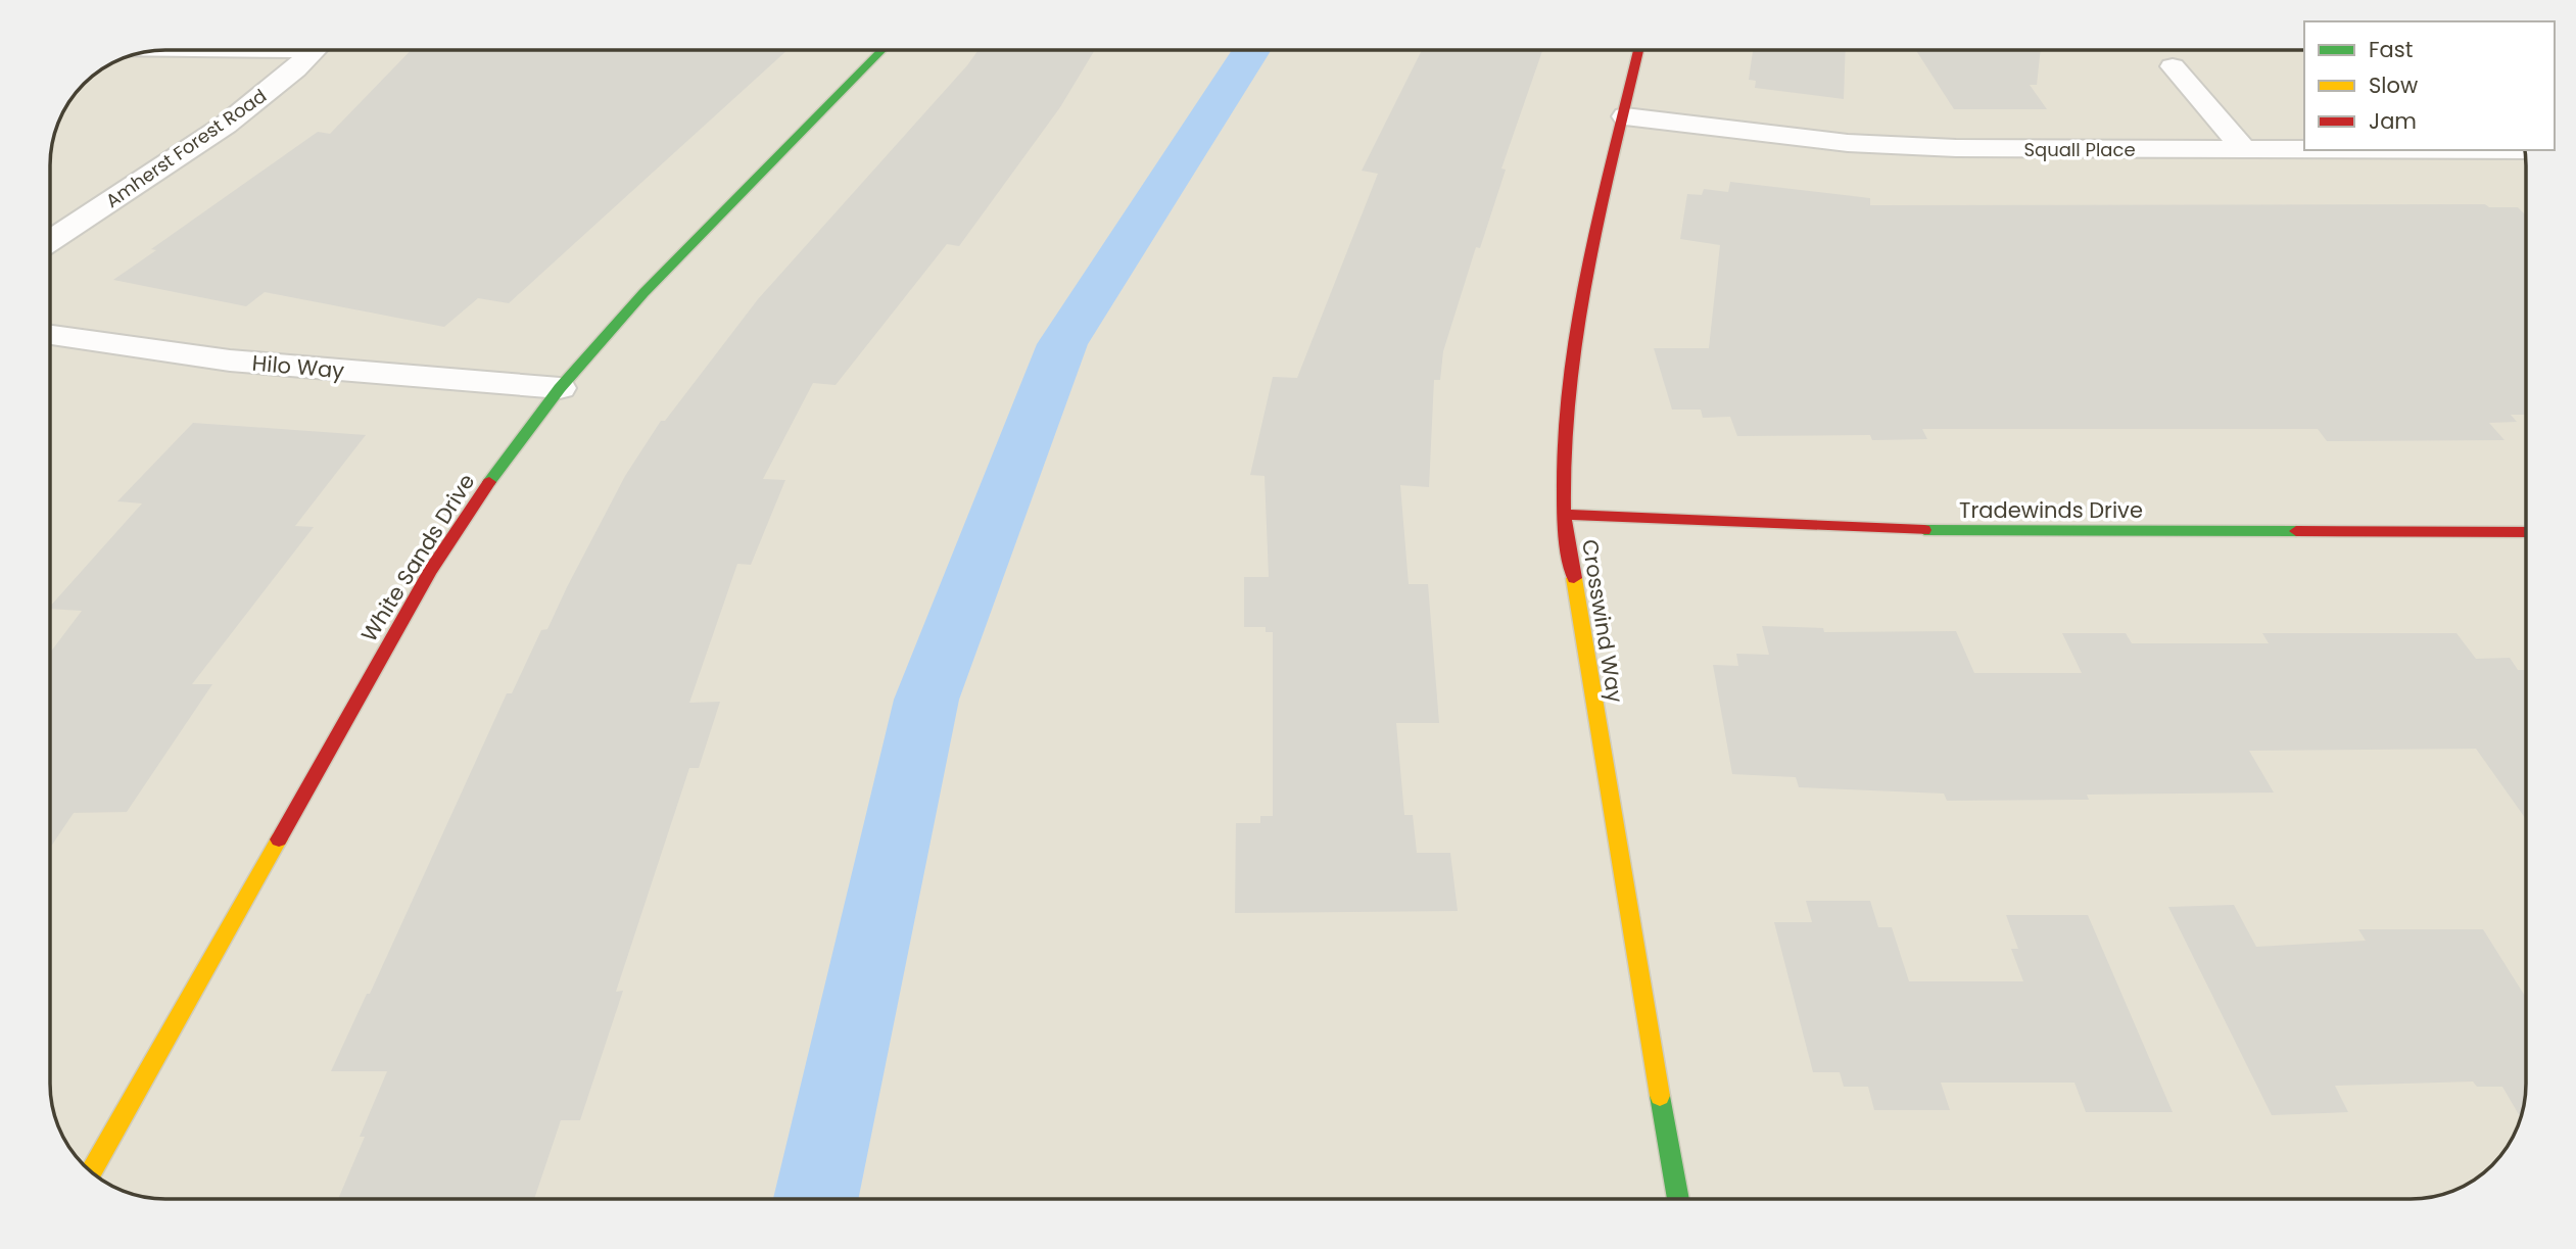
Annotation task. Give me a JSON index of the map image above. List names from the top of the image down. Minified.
{"streets":{"street":["Amherst Forest Road","Squall Place","Hilo Way","Tradewinds Drive","White Sands Drive","Crosswind Way"]},"crossings":[["Squall Place","Crosswind Way"],["Hilo Way","White Sands Drive"],["Tradewinds Drive","Crosswind Way"]],"legend":["Fast","Slow","Jam"]}
